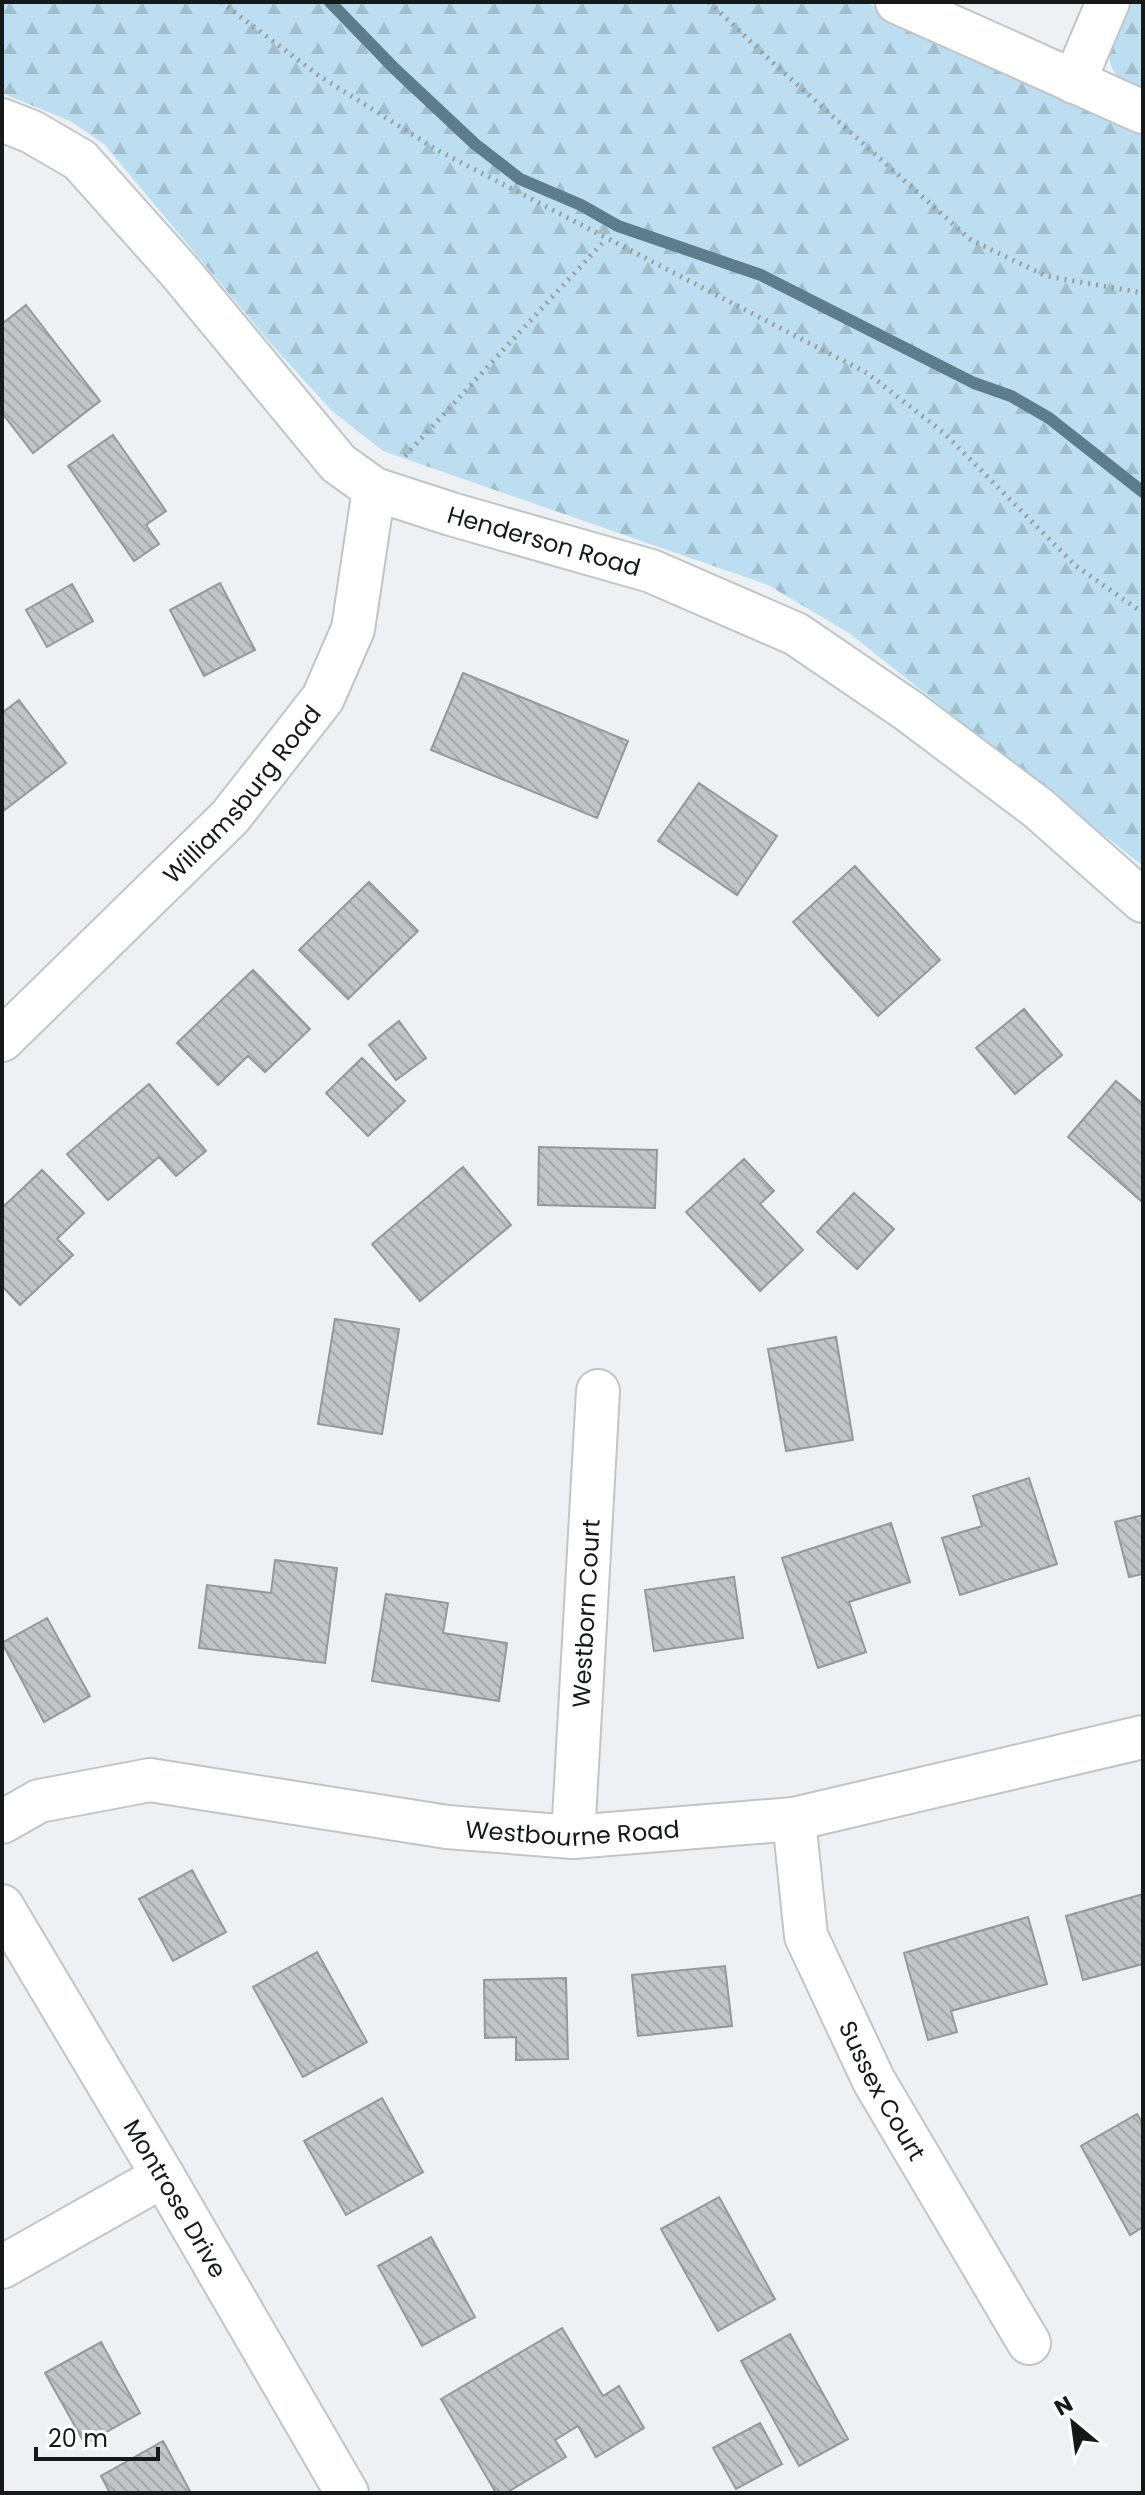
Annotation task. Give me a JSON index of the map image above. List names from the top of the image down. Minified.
{"streets":{"street":["Henderson Road","Williamsburg Road","Westborn Court","Westbourne Road","Sussex Court","Montrose Drive"]},"crossings":[["Henderson Road","Williamsburg Road"],["Westborn Court","Westbourne Road"],["Westbourne Road","Sussex Court"]],"scale_bar":"20 m","north":"top left"}
